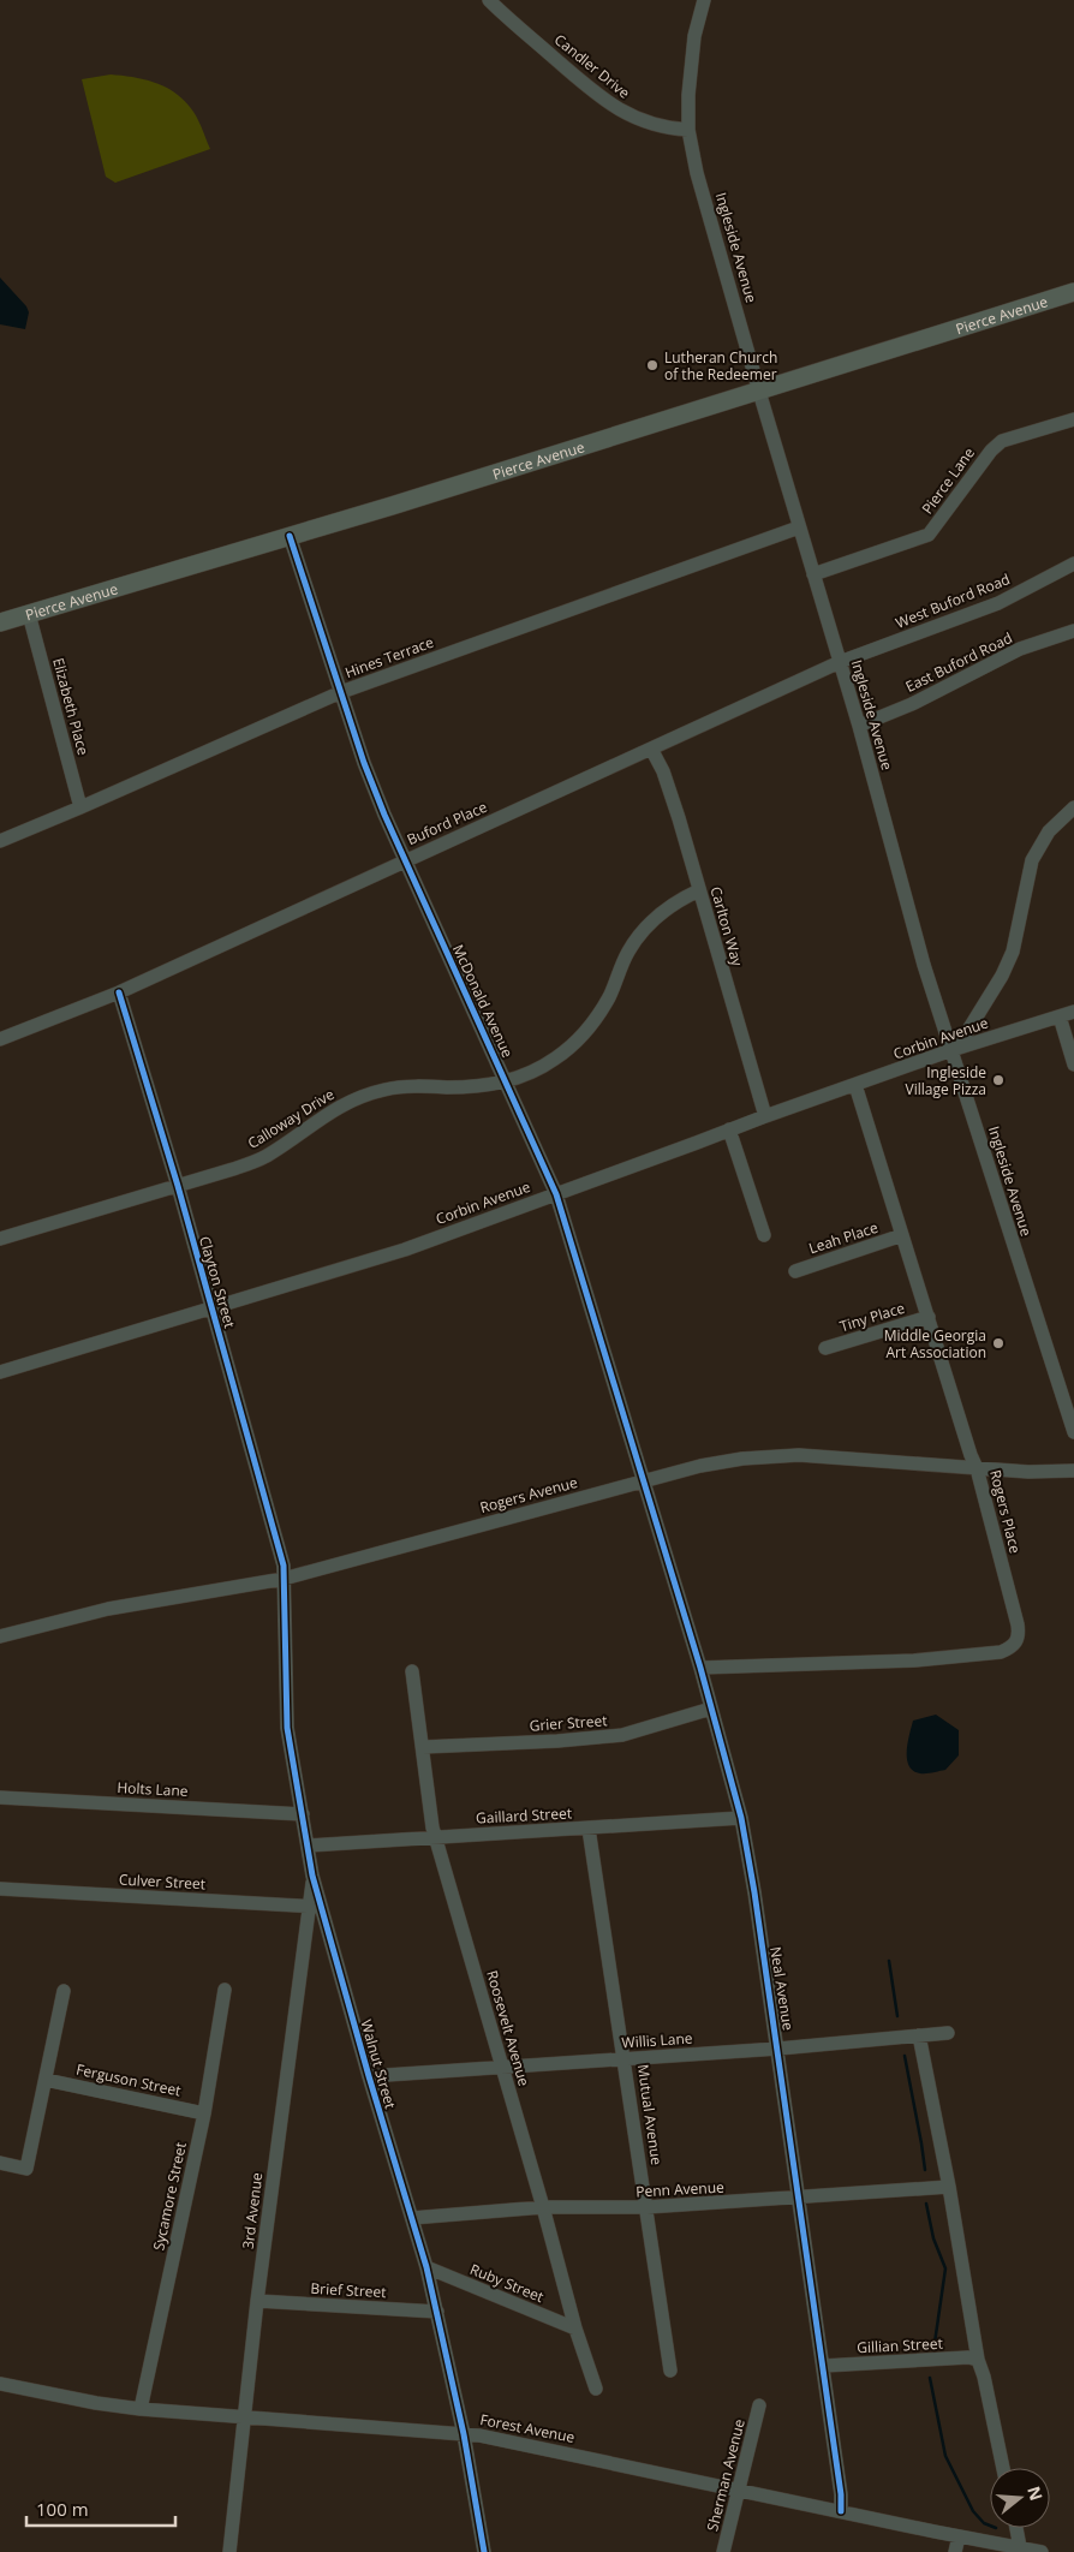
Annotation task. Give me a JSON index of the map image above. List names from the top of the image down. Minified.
{"streets":{"main road":["Pierce Avenue"],"street":["Candler Drive","Ingleside Avenue","Pierce Lane","West Buford Road","Hines Terrace","East Buford Road","Elizabeth Place","Buford Place","Carlton Way","McDonald Avenue","Corbin Avenue","Calloway Drive","Leah Place","Clayton Street","Tiny Place","Rogers Avenue","Rogers Place","Grier Street","Holts Lane","Gaillard Street","Culver Street","Neal Avenue","Roosevelt Avenue","Willis Lane","Walnut Street","Ferguson Street","Mutual Avenue","Penn Avenue","Sycamore Street","3rd Avenue","Ruby Street","Brief Street","Gillian Street","Forest Avenue","Sherman Avenue"]},"crossings":[["Candler Drive","Ingleside Avenue"],["Ingleside Avenue","Pierce Avenue"],["Ingleside Avenue","Pierce Lane"],["Ingleside Avenue","West Buford Road"],["Ingleside Avenue","Hines Terrace"],["Ingleside Avenue","East Buford Road"],["Ingleside Avenue","Buford Place"],["Ingleside Avenue","Corbin Avenue"],["Pierce Avenue","Elizabeth Place"],["Pierce Avenue","McDonald Avenue"],["West Buford Road","Buford Place"],["Hines Terrace","Elizabeth Place"],["Hines Terrace","McDonald Avenue"],["Buford Place","Carlton Way"],["Buford Place","McDonald Avenue"],["Buford Place","Clayton Street"],["Carlton Way","Corbin Avenue"],["Carlton Way","Calloway Drive"],["McDonald Avenue","Corbin Avenue"],["McDonald Avenue","Calloway Drive"],["McDonald Avenue","Rogers Avenue"],["McDonald Avenue","Neal Avenue"],["Corbin Avenue","Clayton Street"],["Corbin Avenue","Rogers Place"],["Calloway Drive","Clayton Street"],["Leah Place","Rogers Place"],["Clayton Street","Rogers Avenue"],["Tiny Place","Rogers Place"],["Rogers Avenue","Rogers Place"],["Rogers Avenue","Neal Avenue"],["Rogers Place","Neal Avenue"],["Grier Street","Neal Avenue"],["Grier Street","Roosevelt Avenue"],["Gaillard Street","Neal Avenue"],["Gaillard Street","Roosevelt Avenue"],["Gaillard Street","Mutual Avenue"],["Gaillard Street","3rd Avenue"],["Culver Street","Walnut Street"],["Culver Street","3rd Avenue"],["Neal Avenue","Willis Lane"],["Neal Avenue","Penn Avenue"],["Neal Avenue","Gillian Street"],["Neal Avenue","Forest Avenue"],["Roosevelt Avenue","Willis Lane"],["Roosevelt Avenue","Penn Avenue"],["Roosevelt Avenue","Ruby Street"],["Willis Lane","Walnut Street"],["Willis Lane","Mutual Avenue"],["Walnut Street","Penn Avenue"],["Walnut Street","3rd Avenue"],["Walnut Street","Ruby Street"],["Walnut Street","Brief Street"],["Walnut Street","Forest Avenue"],["Ferguson Street","Sycamore Street"],["Mutual Avenue","Penn Avenue"],["Sycamore Street","Forest Avenue"],["3rd Avenue","Brief Street"],["3rd Avenue","Forest Avenue"],["Forest Avenue","Sherman Avenue"]],"places":["Lutheran Church of the Redeemer","Ingleside Village Pizza","Middle Georgia Art Association"],"scale_bar":"100 m","north":"right"}
